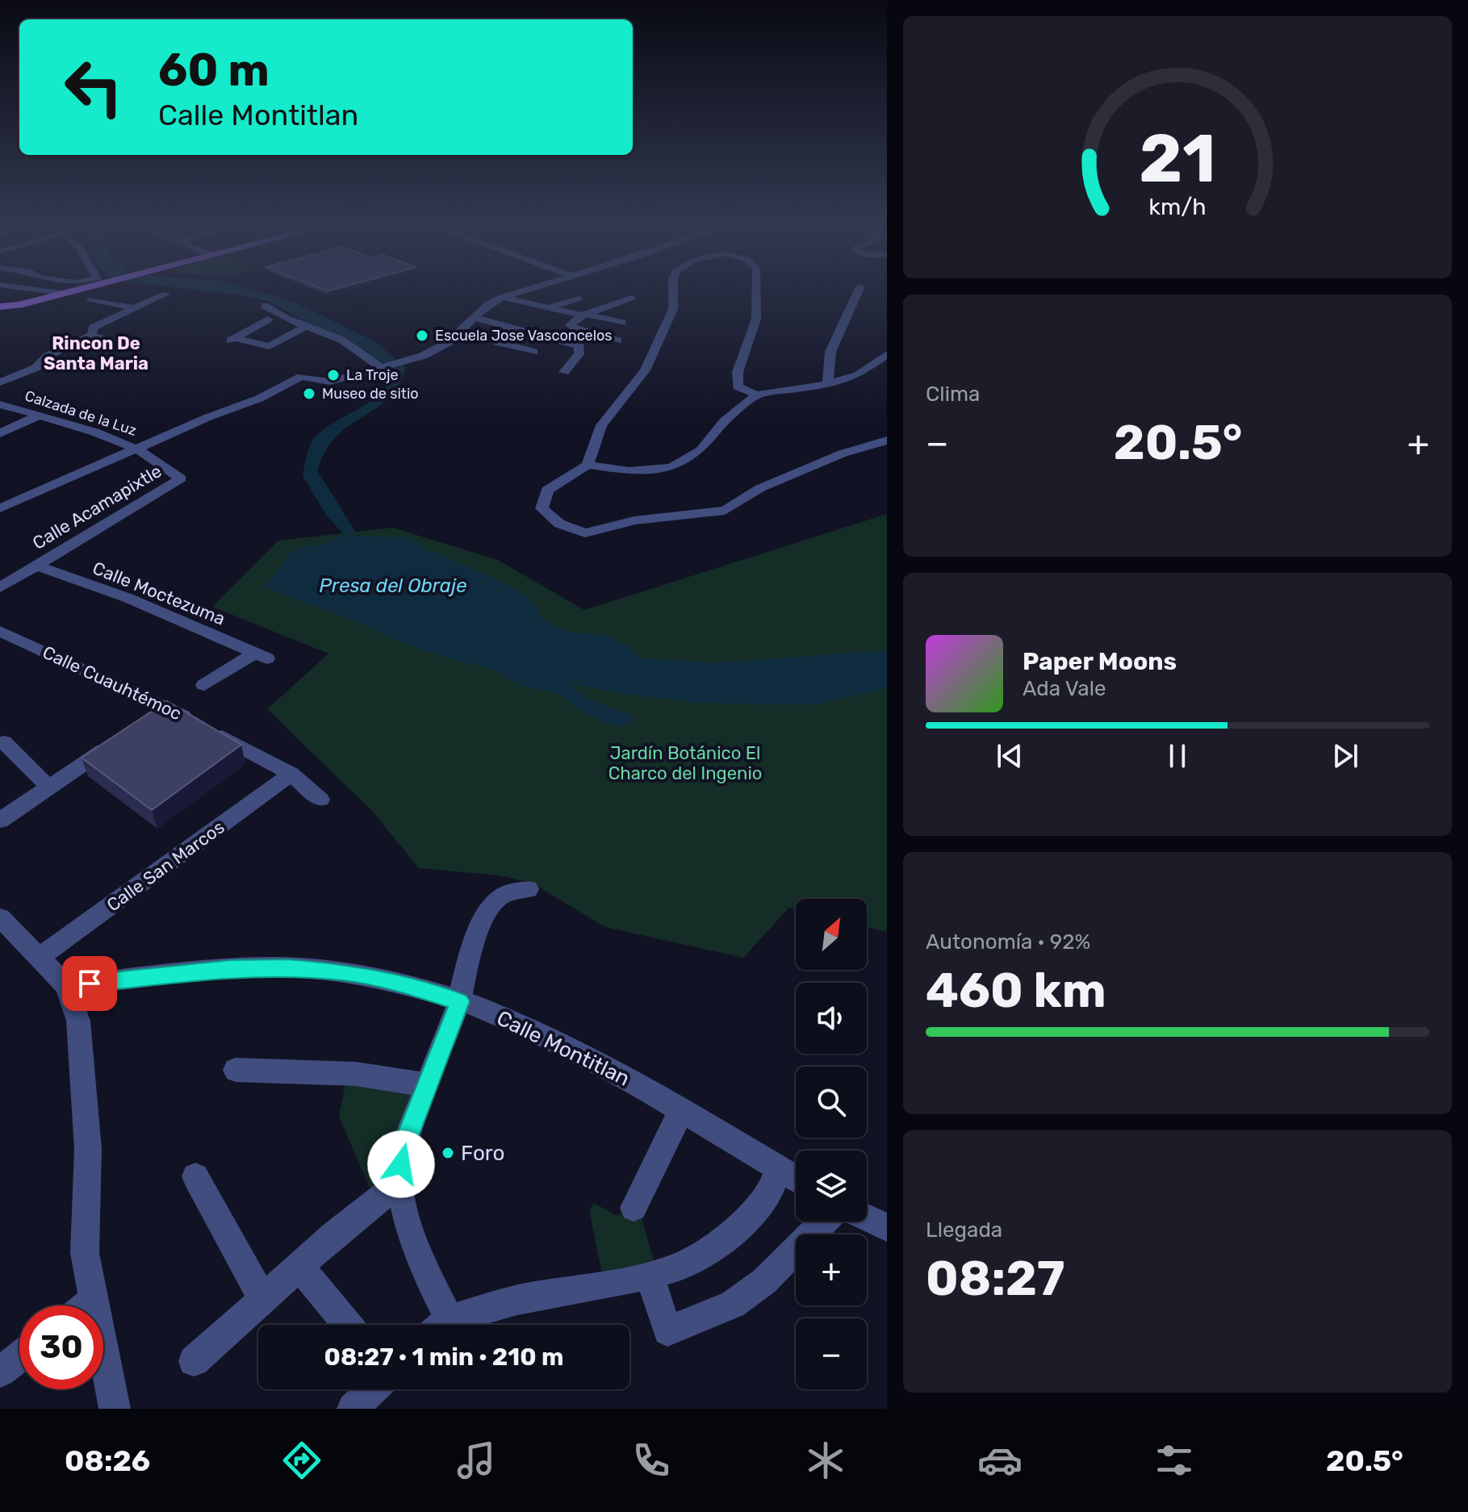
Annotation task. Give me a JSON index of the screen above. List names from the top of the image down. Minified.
{"streets":{"street":["Calzada de la Luz","Calle Acamapixtle","Calle Moctezuma","Calle Cuauhtémoc","Calle San Marcos","Calle Montitlan"]},"crossings":[["Calzada de la Luz","Calle Acamapixtle"],["Calle Acamapixtle","Calle Moctezuma"],["Calle Cuauhtémoc","Calle San Marcos"]],"districts":["Rincon De Santa Maria"],"water":["Presa del Obraje"],"parks":["Jardín Botánico El Charco del Ingenio"],"places":["Escuela Jose Vasconcelos","La Troje","Museo de sitio","Foro"],"north":"top right","page":{"turn":["60 m","Calle Montitlan"],"tile":["Clima",["Autonomía · 92%","460 km"],["Llegada","08:27"]],"heat":["−","20.5°","+"],"song":["Paper Moons","Ada Vale"],"map_buttons":["+","−"],"limit":"30","trip":"08:27 · 1 min · 210 m","tabs":["08:26","20.5°"],"gauge":["21","km/h"]}}
